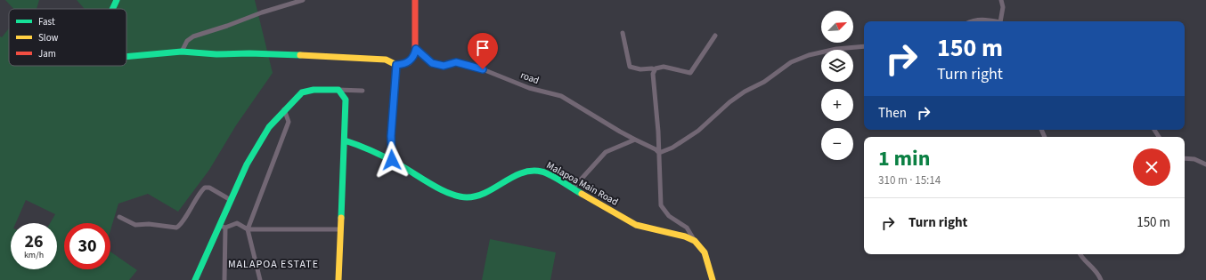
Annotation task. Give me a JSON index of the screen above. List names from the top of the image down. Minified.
{"streets":{"street":["road","Malapoa Main Road"]},"districts":["MALAPOA ESTATE"],"legend":["Fast","Slow","Jam"],"north":"top right","page":{"map_buttons":["+","−"],"turn":["150 m","Turn right"],"then":"Then","heading":["1 min","310 m · 15:14"],"list":[{"name":"Turn right","value":"150 m"}],"speed":"26 km/h","limit":"30"}}
